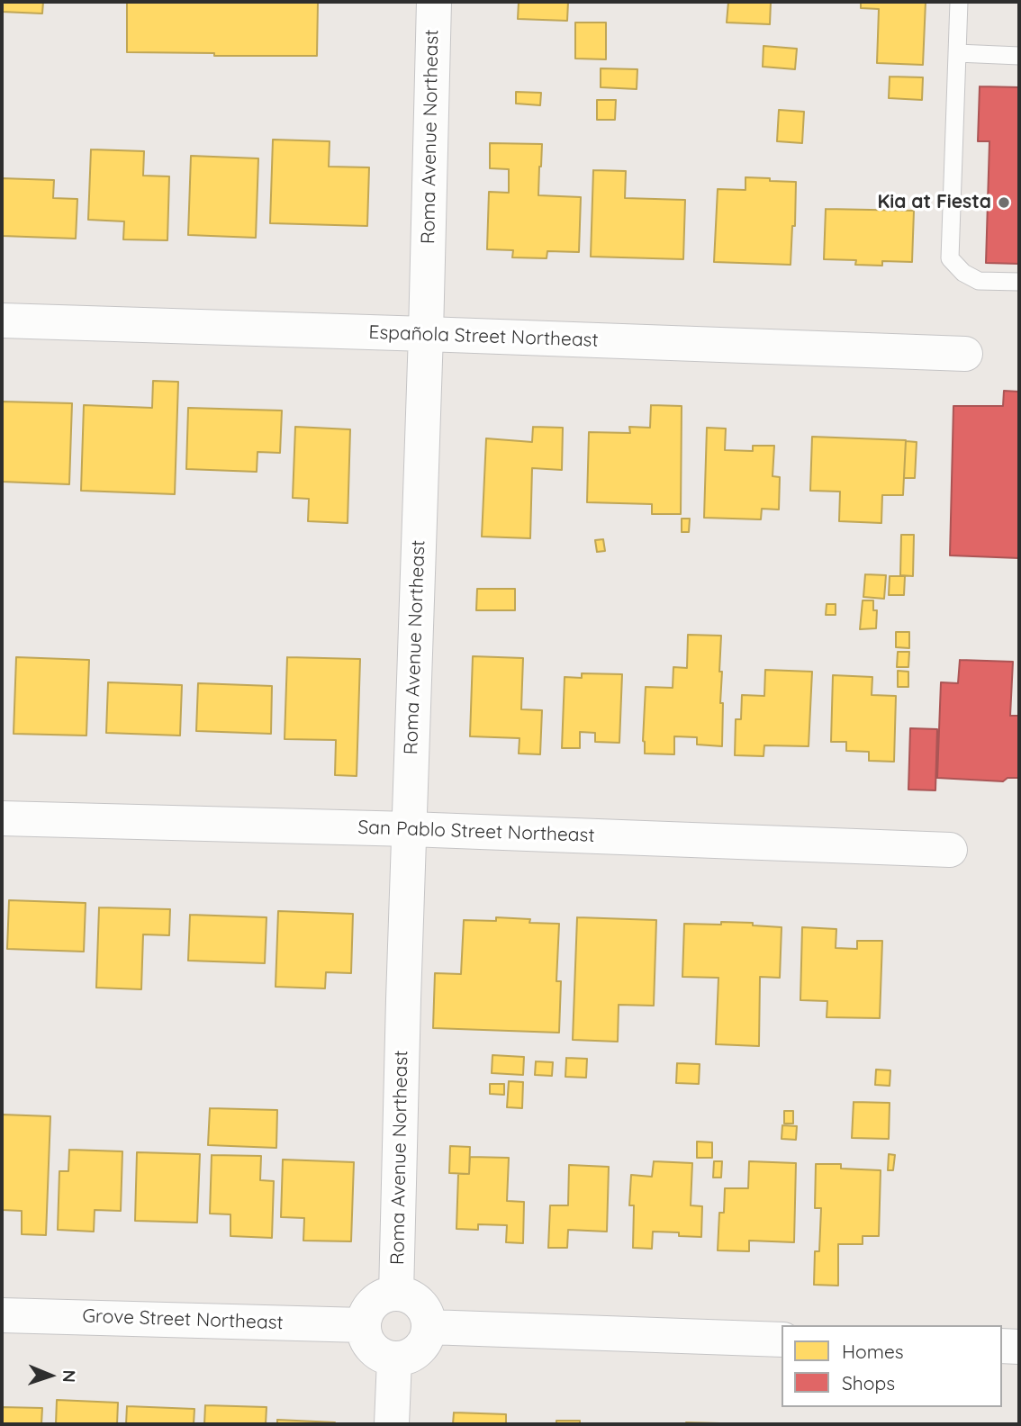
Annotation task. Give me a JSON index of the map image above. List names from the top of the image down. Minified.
{"streets":{"street":["Roma Avenue Northeast","Española Street Northeast","San Pablo Street Northeast","Grove Street Northeast"]},"crossings":[["Roma Avenue Northeast","Española Street Northeast"],["Roma Avenue Northeast","San Pablo Street Northeast"],["Roma Avenue Northeast","Grove Street Northeast"]],"places":["Kia at Fiesta"],"legend":["Homes","Shops"],"north":"right"}
